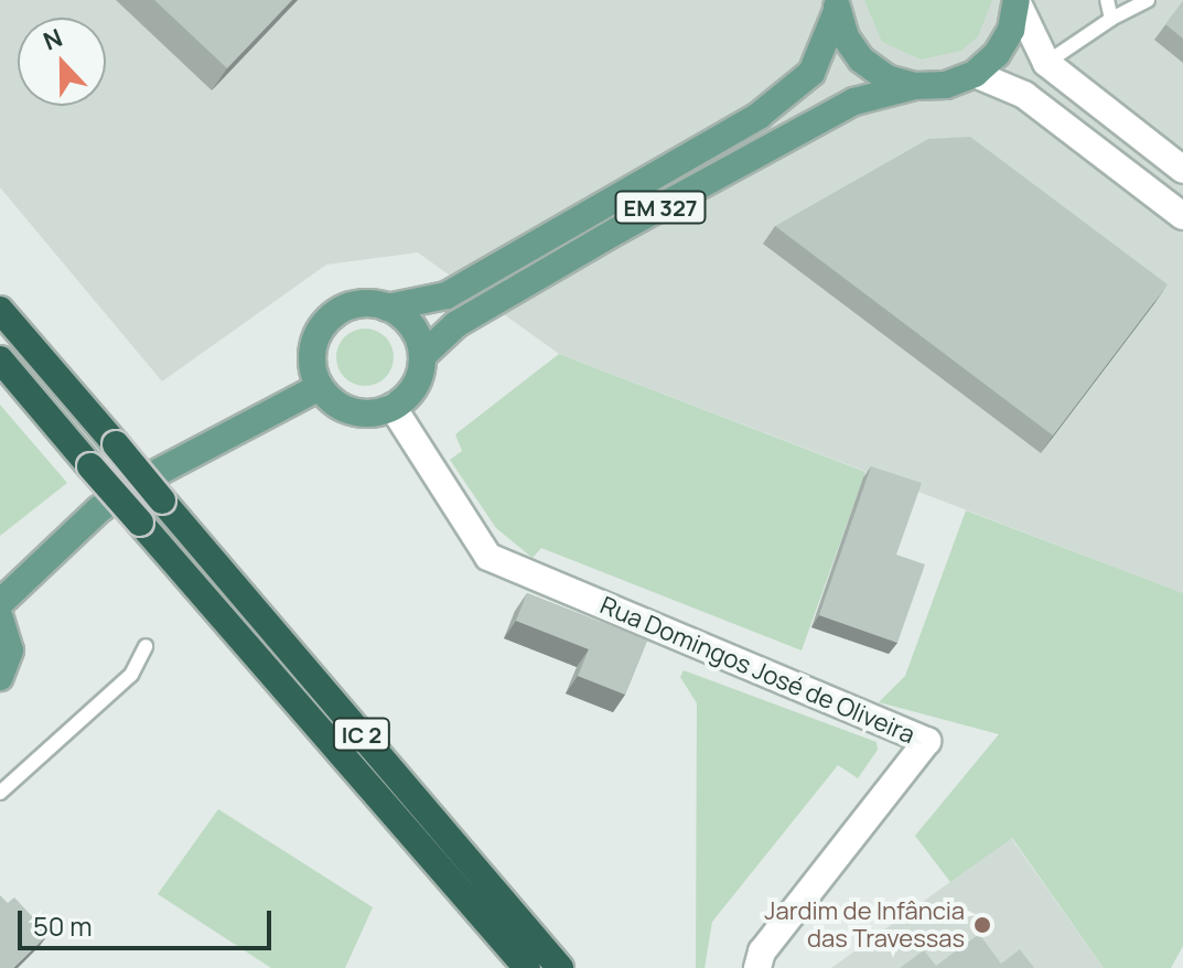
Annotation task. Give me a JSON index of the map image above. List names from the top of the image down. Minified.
{"streets":{"highway":["IC 2"],"main road":["EM 327"],"street":["Rua Domingos José de Oliveira"]},"crossings":[["EM 327","Rua Domingos José de Oliveira"]],"places":["Jardim de Infância das Travessas"],"scale_bar":"50 m","north":"top"}
